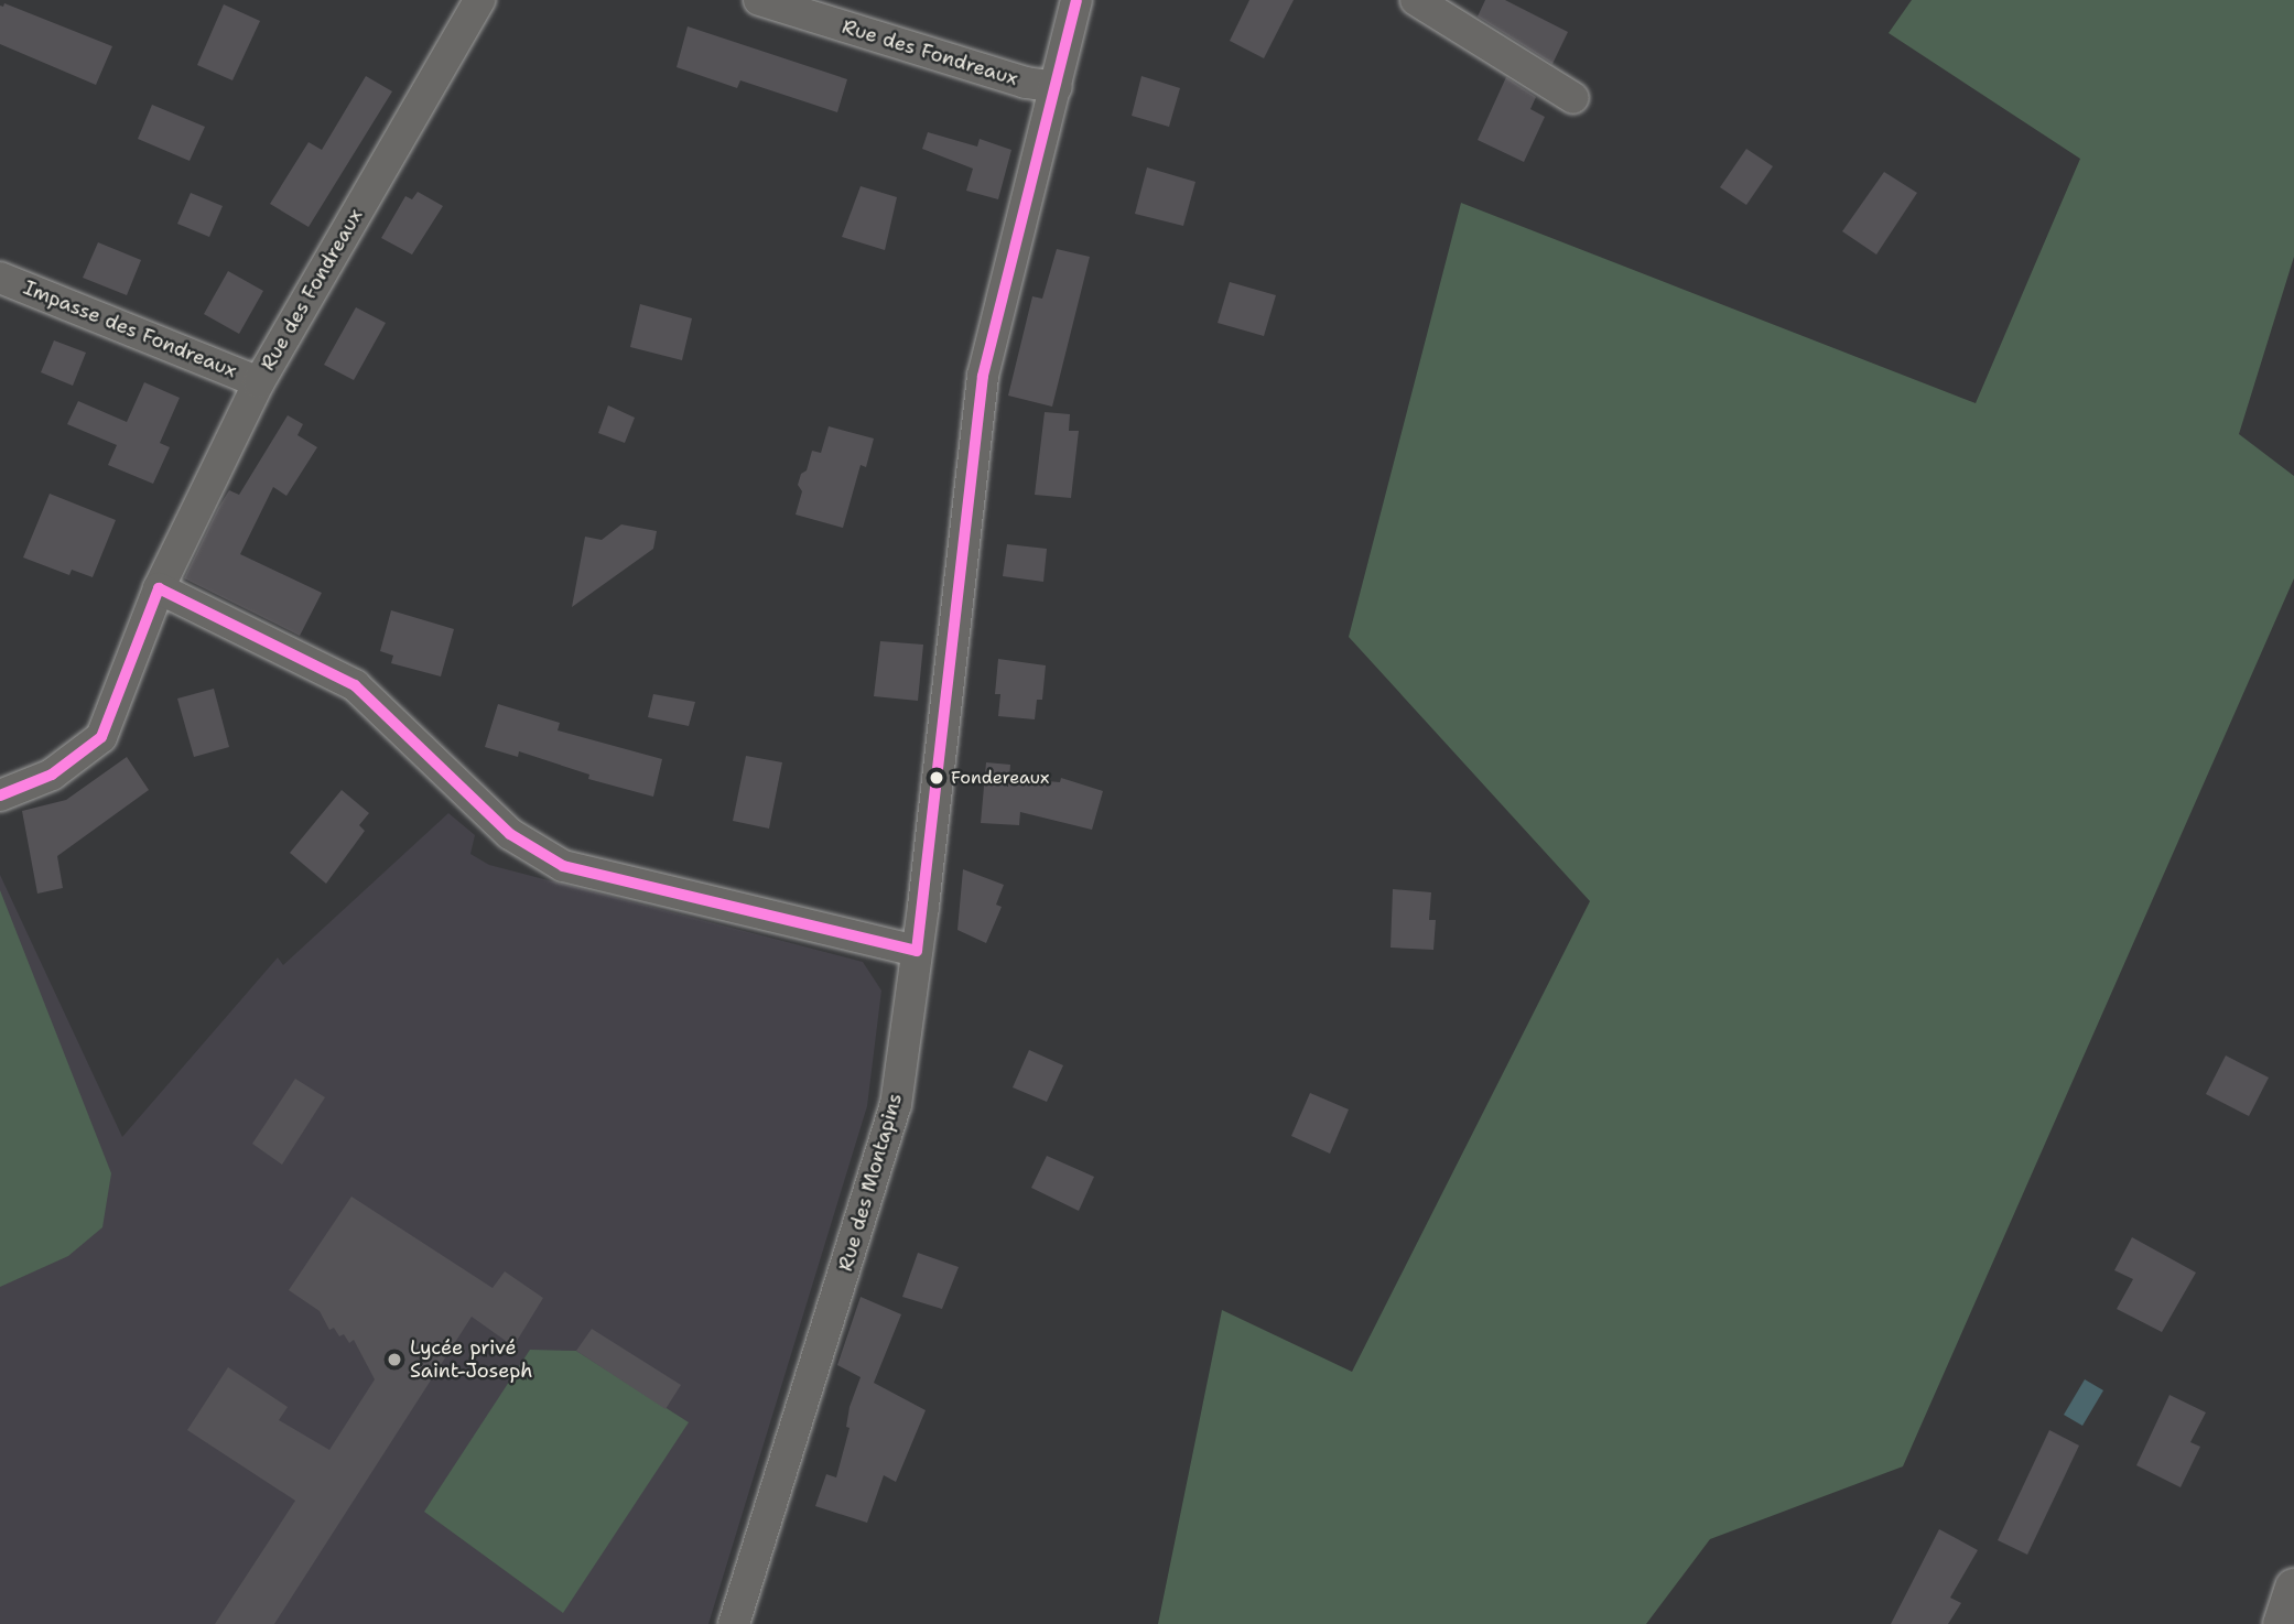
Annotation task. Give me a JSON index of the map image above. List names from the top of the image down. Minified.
{"streets":{"street":["Rue des Fondreaux","Impasse des Fondreaux","Rue des Montapins"]},"crossings":[["Rue des Fondreaux","Impasse des Fondreaux"],["Rue des Fondreaux","Rue des Montapins"]],"places":["Fondereaux","Lycée privé Saint-Joseph"]}
